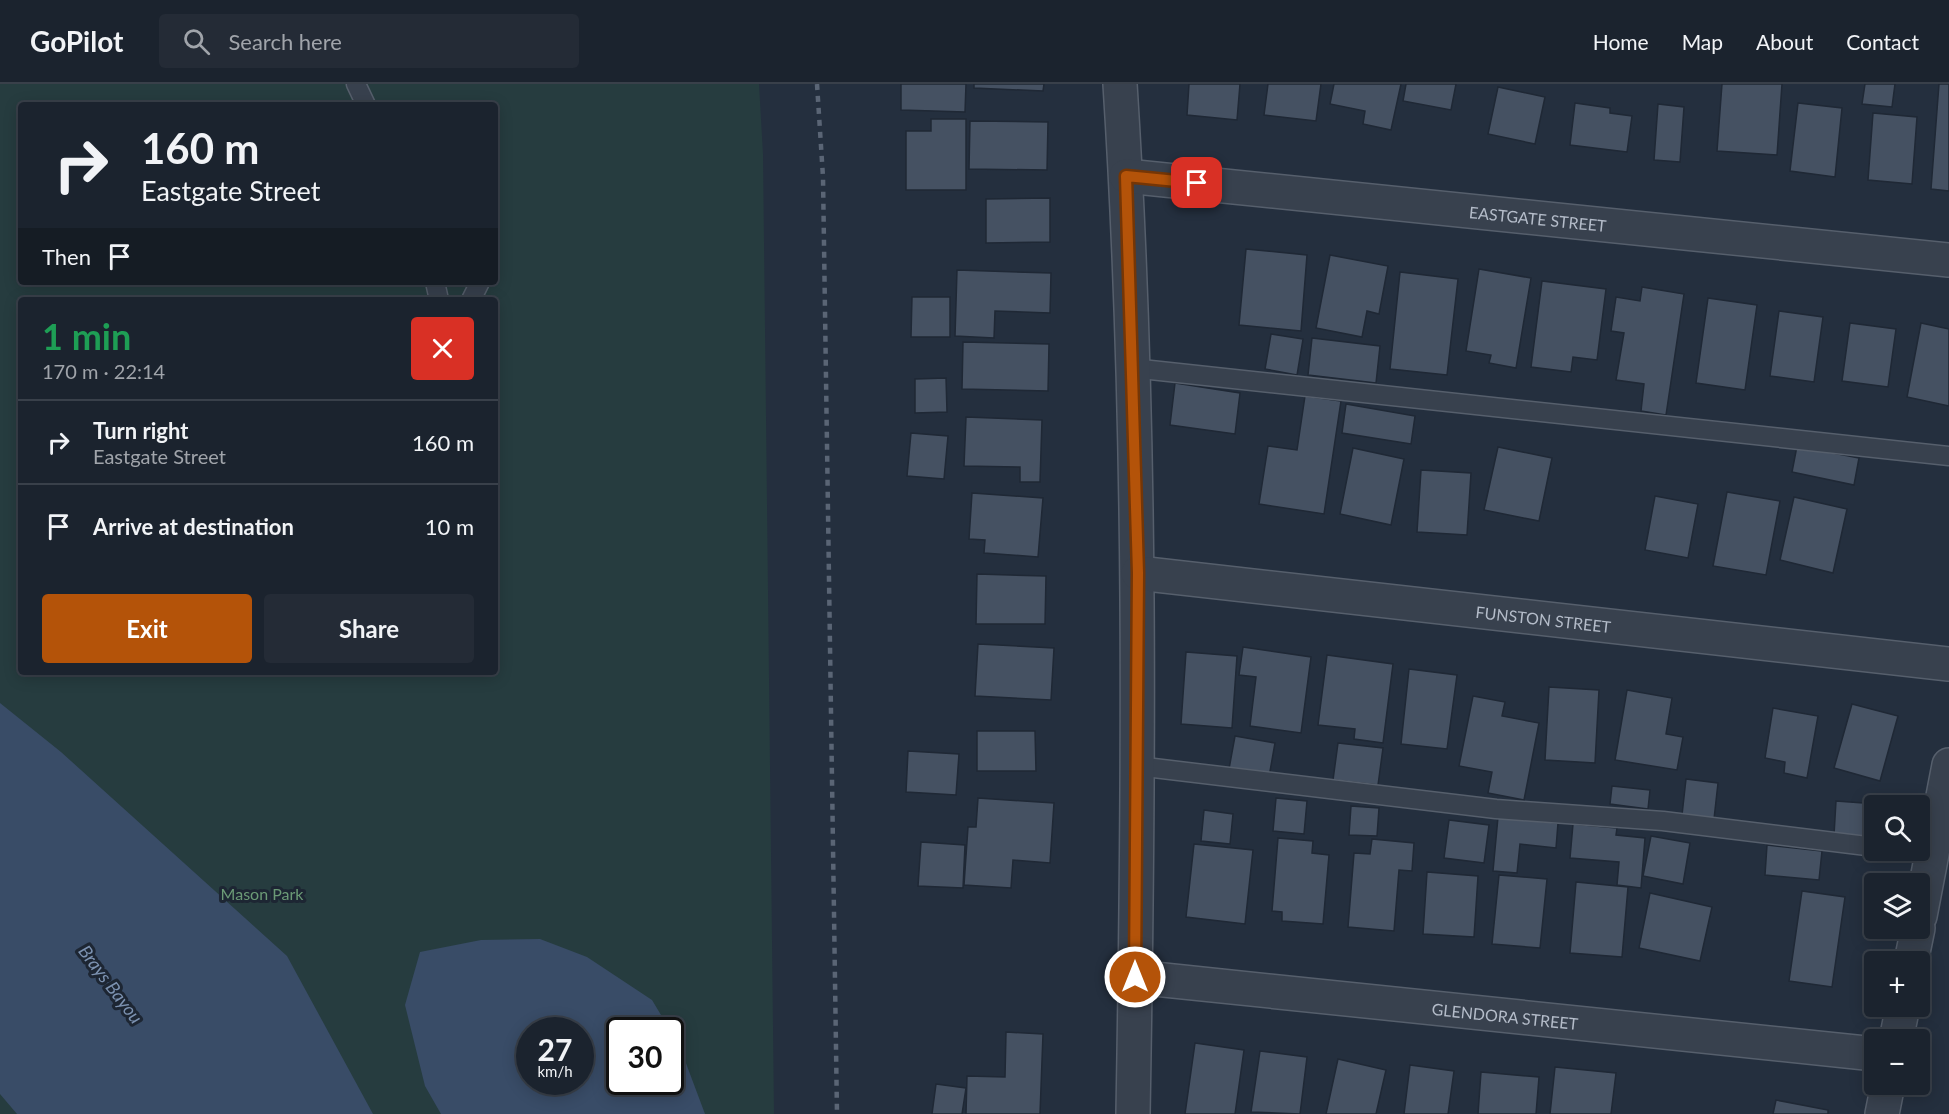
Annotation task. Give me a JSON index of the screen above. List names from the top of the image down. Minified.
{"streets":{"street":["EASTGATE STREET","FUNSTON STREET","GLENDORA STREET"]},"water":["Brays Bayou"],"parks":["Mason Park"],"page":{"header":"GoPilot","search":"Search here","nav":["Home","Map","About","Contact"],"turn":["160 m","Eastgate Street"],"then":"Then","heading":["1 min","170 m · 22:14"],"list":[{"name":"Turn right","note":"Eastgate Street","value":"160 m"},{"name":"Arrive at destination","value":"10 m"}],"buttons":["Exit","Share"],"map_buttons":["+","−"],"speed":"27 km/h","limit":"30"}}
